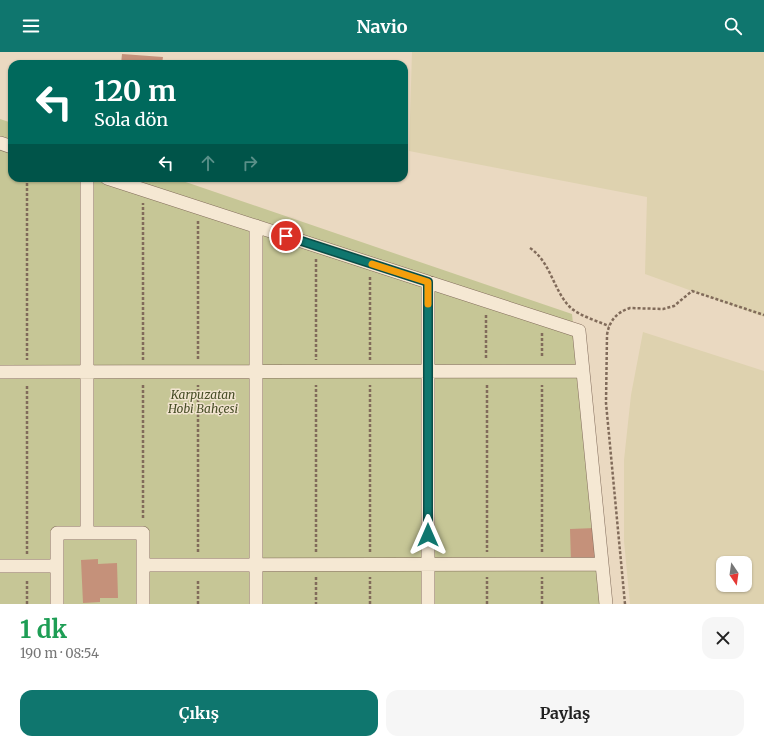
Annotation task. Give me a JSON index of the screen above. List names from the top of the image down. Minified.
{"parks":["Karpuzatan Hobi Bahçesi"],"north":"bottom","page":{"header":"Navio","turn":["120 m","Sola dön"],"heading":["1 dk","190 m · 08:54"],"buttons":["Çıkış","Paylaş"]}}
